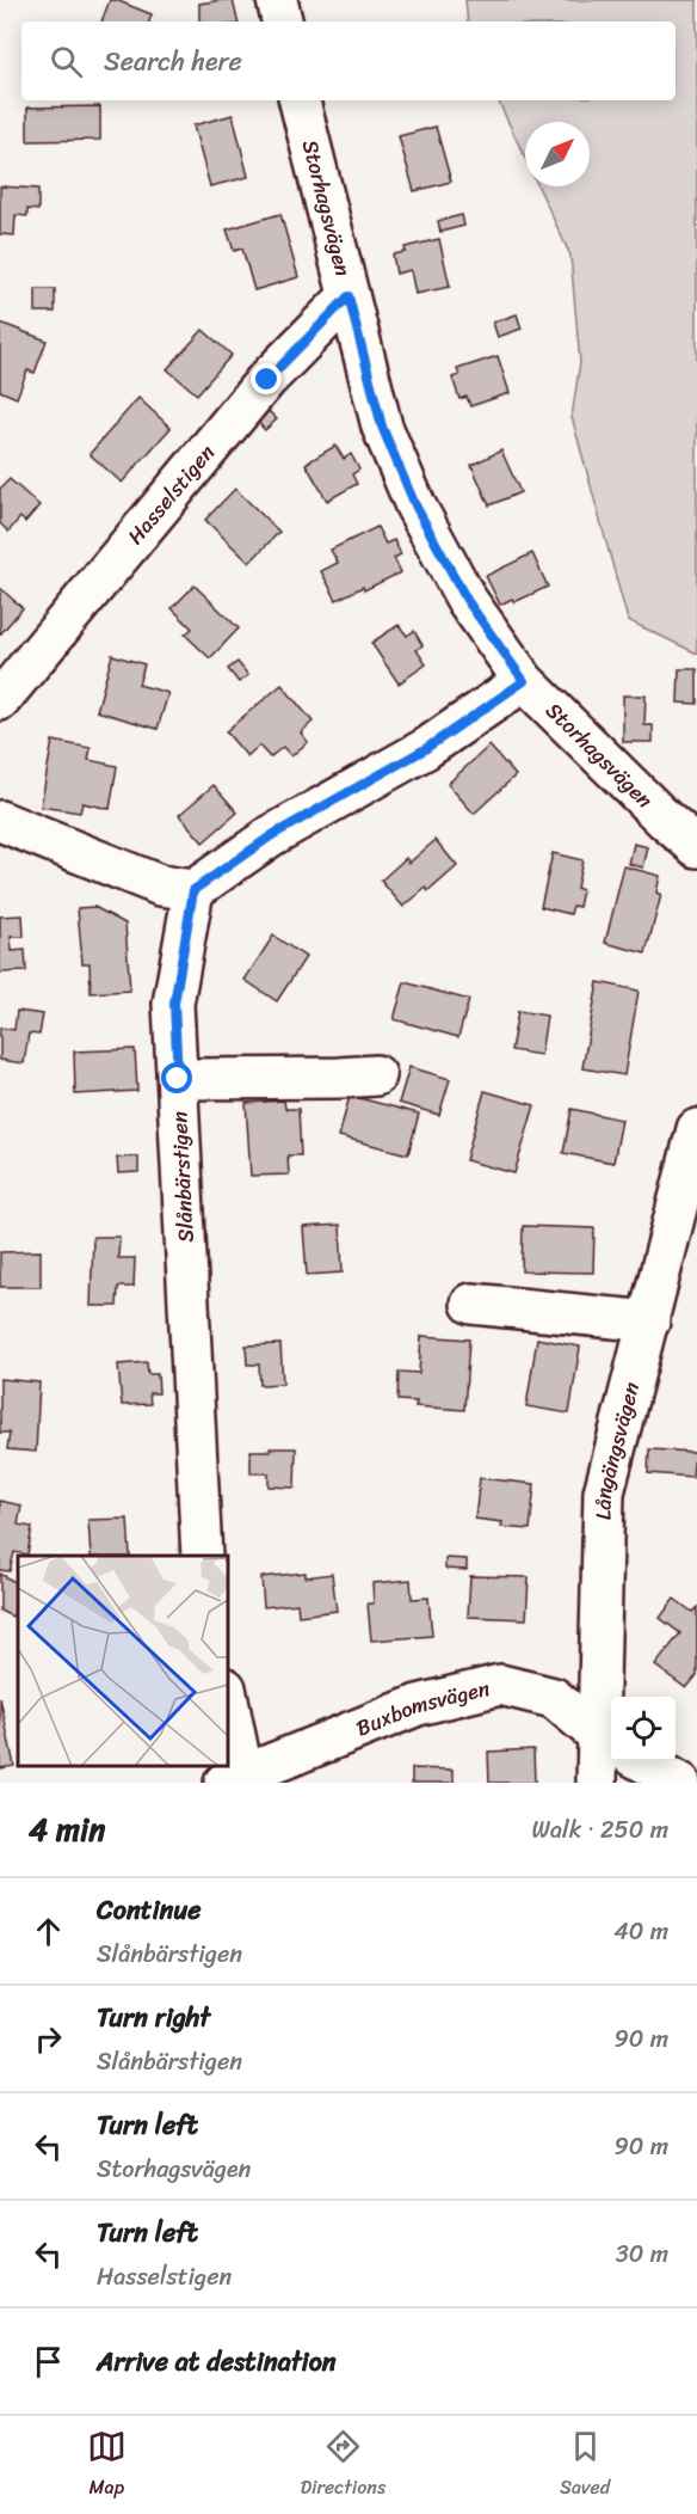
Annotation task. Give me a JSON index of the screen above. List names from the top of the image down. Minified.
{"streets":{"street":["Storhagsvägen","Hasselstigen","Slånbärstigen","Långängsvägen","Buxbomsvägen"]},"crossings":[["Storhagsvägen","Hasselstigen"],["Långängsvägen","Buxbomsvägen"]],"north":"top right","page":{"search":"Search here","heading":["4 min","Walk · 250 m"],"list":[["Continue","Slånbärstigen","40 m"],["Turn right","Slånbärstigen","90 m"],["Turn left","Storhagsvägen","90 m"],["Turn left","Hasselstigen","30 m"],"Arrive at destination"],"nav":["Map","Directions","Saved"]}}
